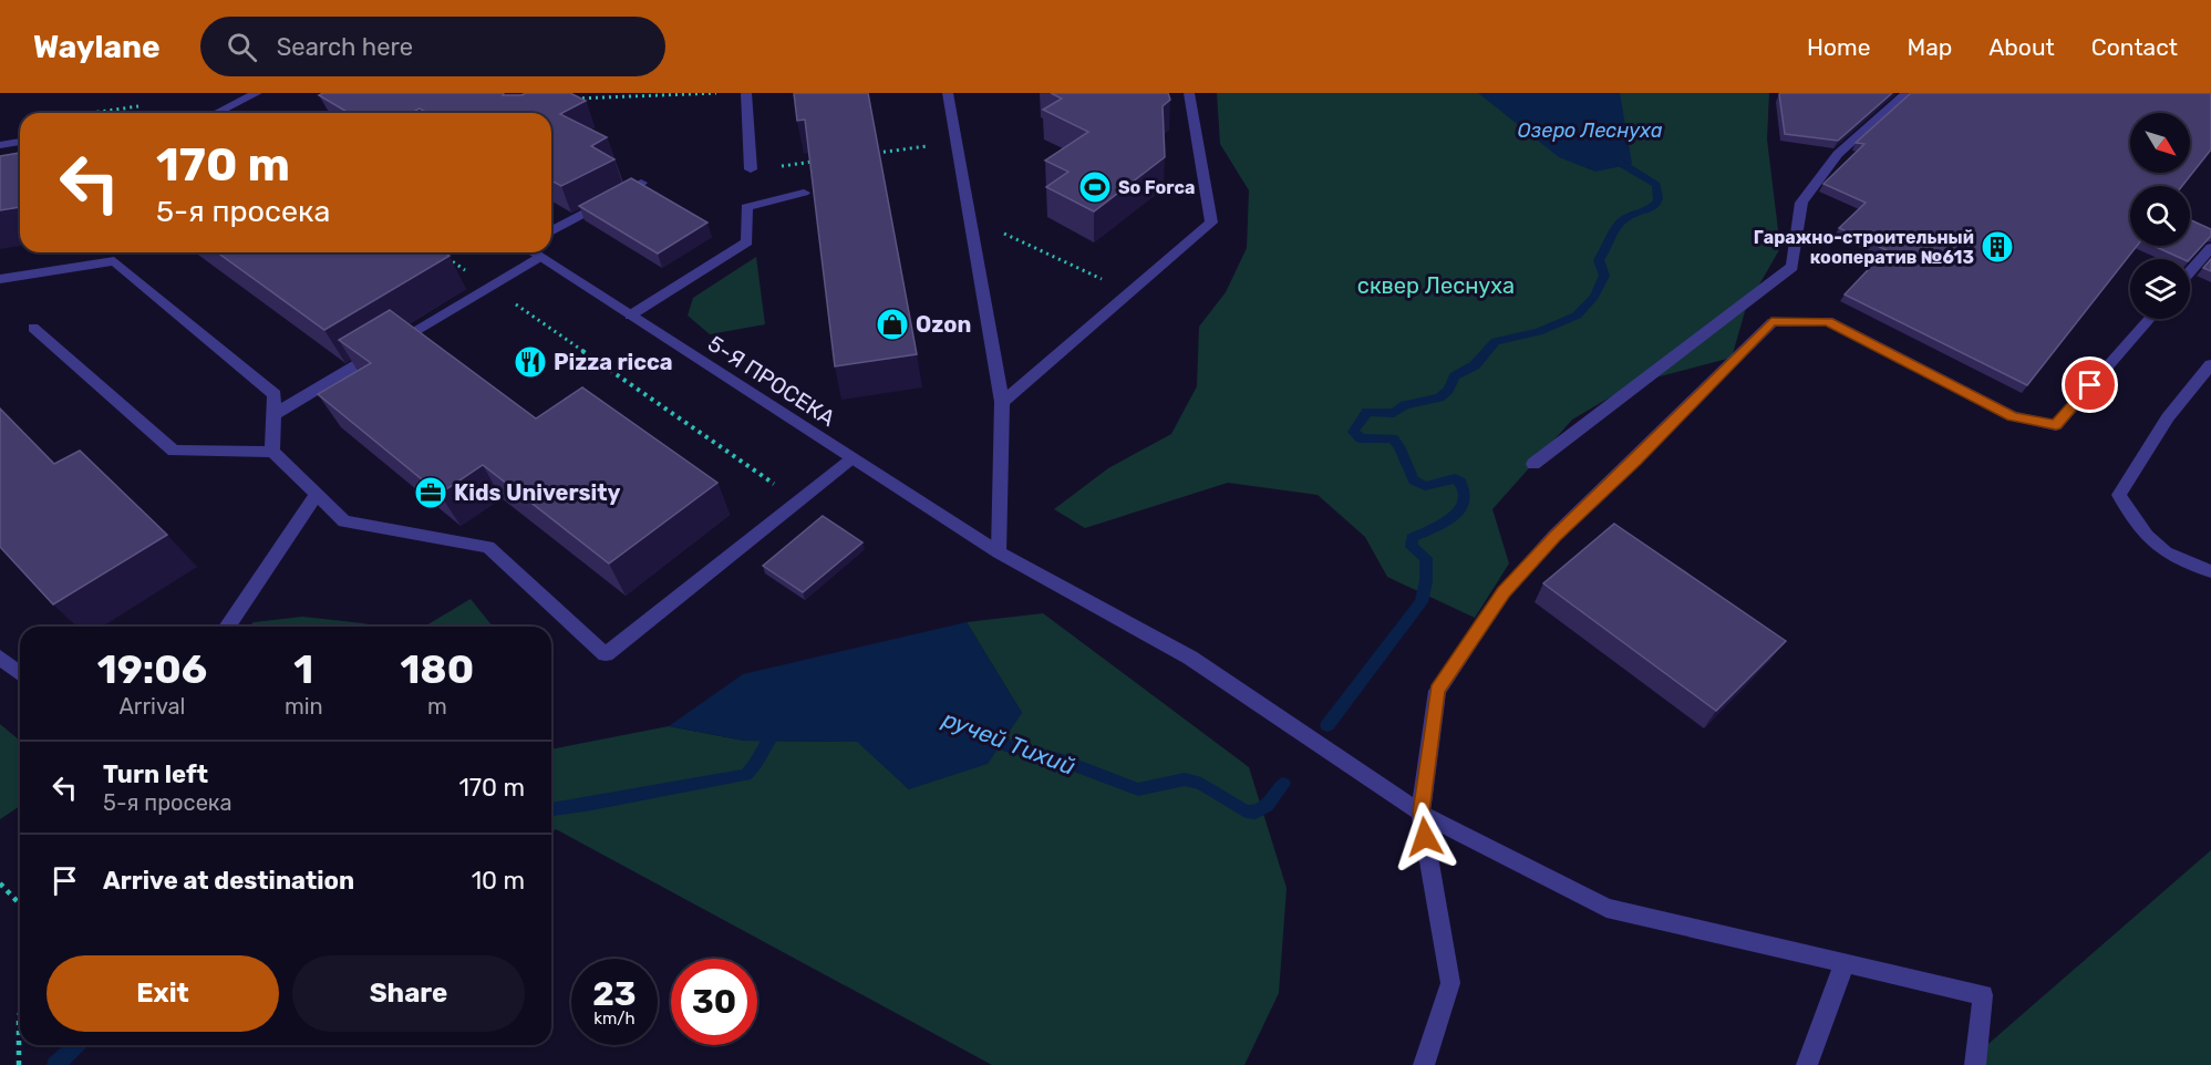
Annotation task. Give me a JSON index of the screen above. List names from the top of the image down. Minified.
{"streets":{"street":["5-Я ПРОСЕКА"]},"water":["Озеро Леснуха","ручей Тихий"],"parks":["сквер Леснуха"],"places":{"sports":["So Forca"],"building":["Гаражно-строительный кооператив №613"],"shop":["Ozon"],"restaurant":["Pizza ricca"],"office":["Kids University"]},"north":"bottom right","page":{"header":"Waylane","search":"Search here","nav":["Home","Map","About","Contact"],"turn":["170 m","5-я просека"],"eta":["19:06","Arrival","1","min","180","m"],"list":[{"name":"Turn left","note":"5-я просека","value":"170 m"},{"name":"Arrive at destination","value":"10 m"}],"buttons":["Exit","Share"],"speed":"23 km/h","limit":"30"}}
